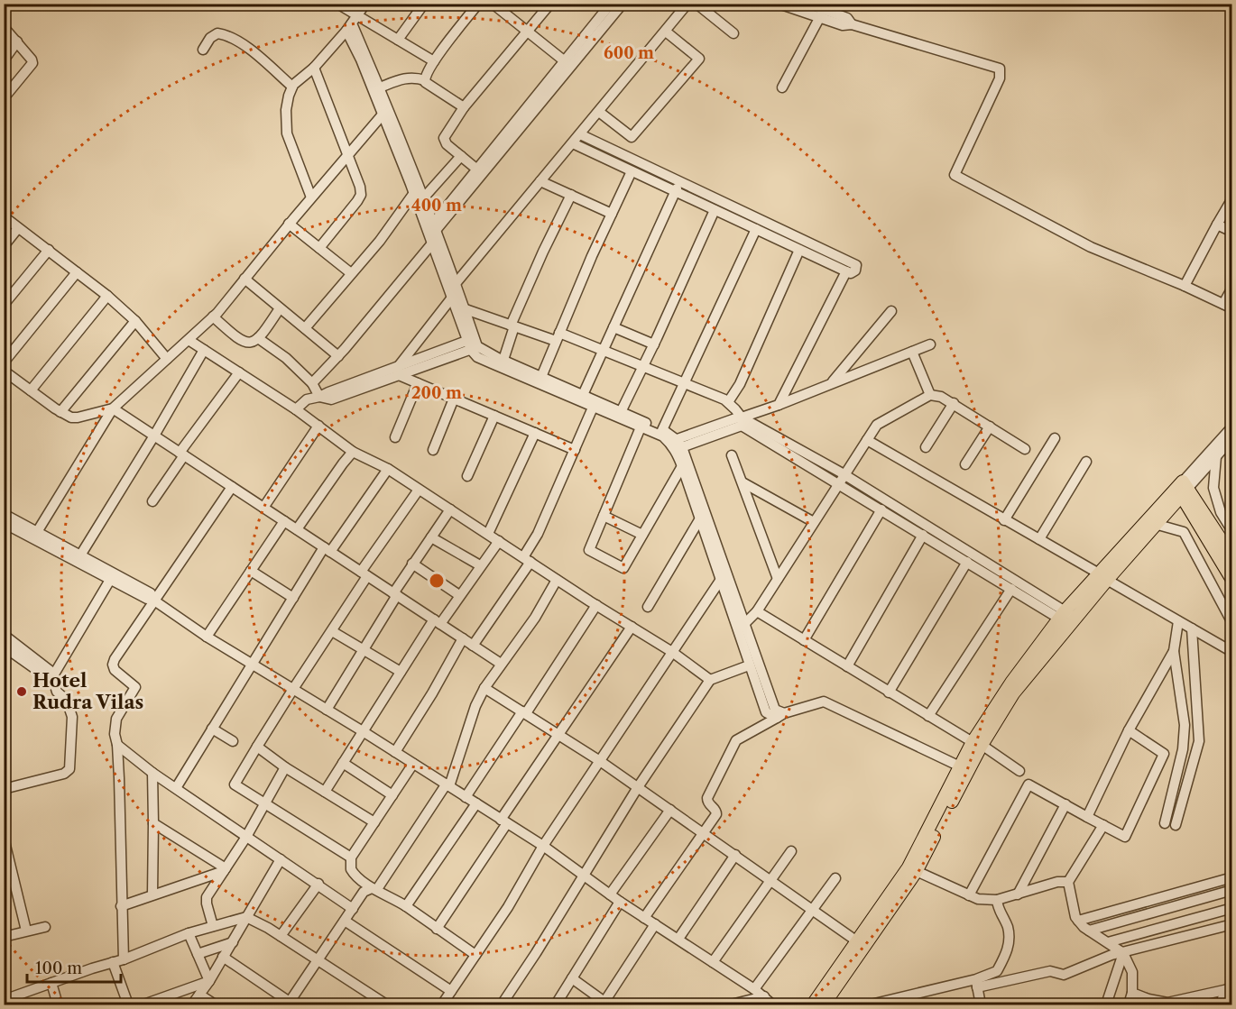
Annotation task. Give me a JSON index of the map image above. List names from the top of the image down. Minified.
{"places":["Hotel Rudra Vilas"],"scale_bar":"100 m","rings":["600 m","400 m","200 m"]}
